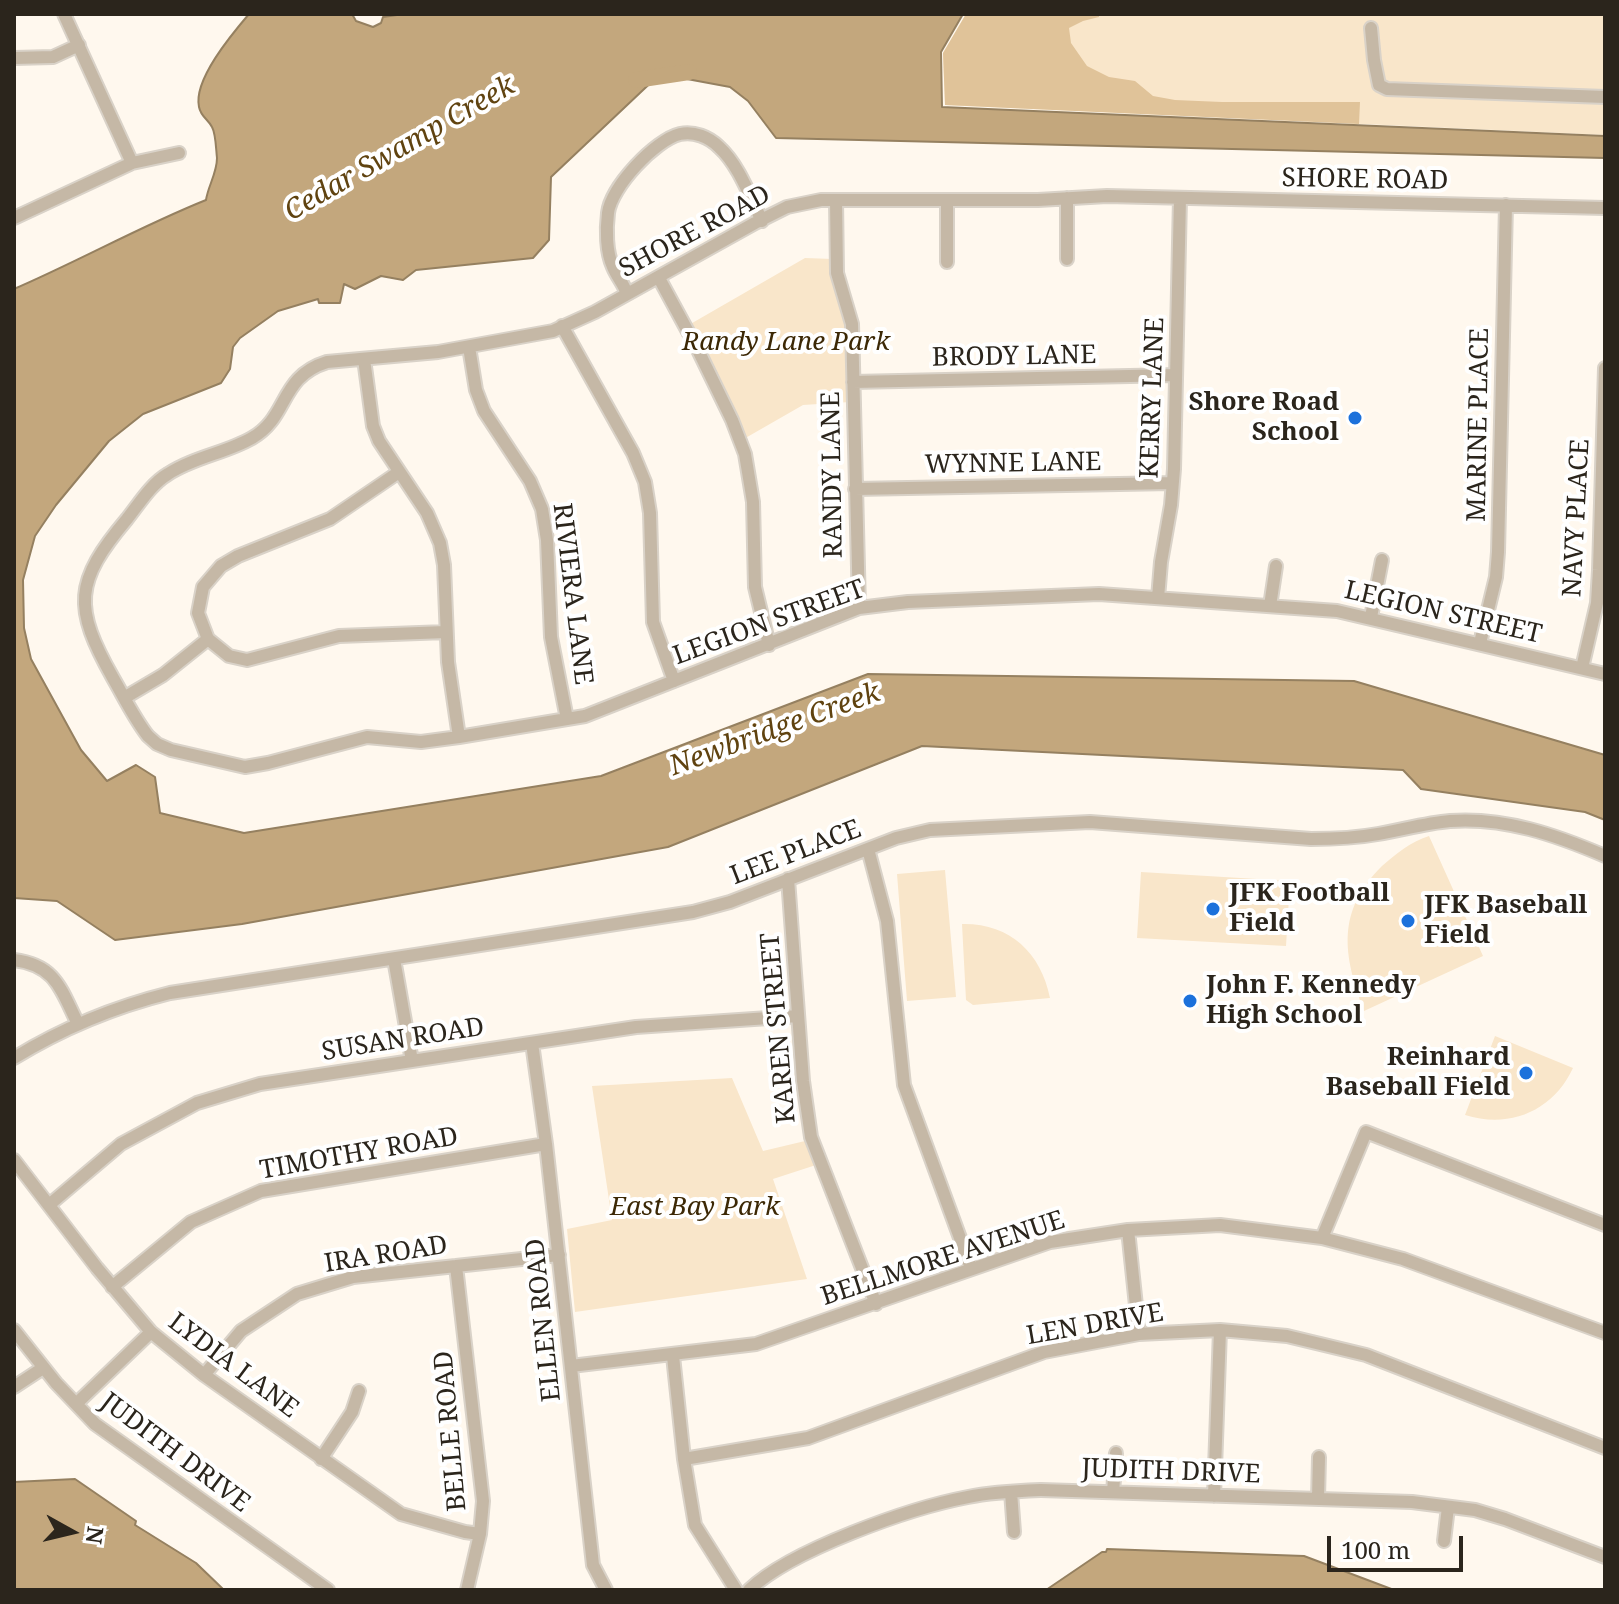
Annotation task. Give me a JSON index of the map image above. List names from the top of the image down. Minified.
{"streets":{"street":["SHORE ROAD","BRODY LANE","KERRY LANE","MARINE PLACE","WYNNE LANE","RANDY LANE","NAVY PLACE","RIVIERA LANE","LEGION STREET","LEE PLACE","KAREN STREET","SUSAN ROAD","TIMOTHY ROAD","IRA ROAD","BELLMORE AVENUE","ELLEN ROAD","LEN DRIVE","LYDIA LANE","BELLE ROAD","JUDITH DRIVE"]},"crossings":[["SHORE ROAD","KERRY LANE"],["SHORE ROAD","MARINE PLACE"],["SHORE ROAD","RANDY LANE"],["SHORE ROAD","RIVIERA LANE"],["SHORE ROAD","LEGION STREET"],["BRODY LANE","KERRY LANE"],["BRODY LANE","RANDY LANE"],["KERRY LANE","WYNNE LANE"],["KERRY LANE","LEGION STREET"],["MARINE PLACE","LEGION STREET"],["WYNNE LANE","RANDY LANE"],["RANDY LANE","LEGION STREET"],["NAVY PLACE","LEGION STREET"],["RIVIERA LANE","LEGION STREET"],["LEE PLACE","KAREN STREET"],["KAREN STREET","SUSAN ROAD"],["KAREN STREET","BELLMORE AVENUE"],["SUSAN ROAD","ELLEN ROAD"],["SUSAN ROAD","LYDIA LANE"],["TIMOTHY ROAD","ELLEN ROAD"],["TIMOTHY ROAD","LYDIA LANE"],["IRA ROAD","ELLEN ROAD"],["IRA ROAD","LYDIA LANE"],["IRA ROAD","BELLE ROAD"],["BELLMORE AVENUE","ELLEN ROAD"],["LYDIA LANE","BELLE ROAD"]],"water":["Cedar Swamp Creek","Newbridge Creek"],"parks":["Randy Lane Park","East Bay Park"],"places":["Shore Road School","JFK Football Field","JFK Baseball Field","John F. Kennedy High School","Reinhard Baseball Field"],"scale_bar":"100 m","north":"right"}
